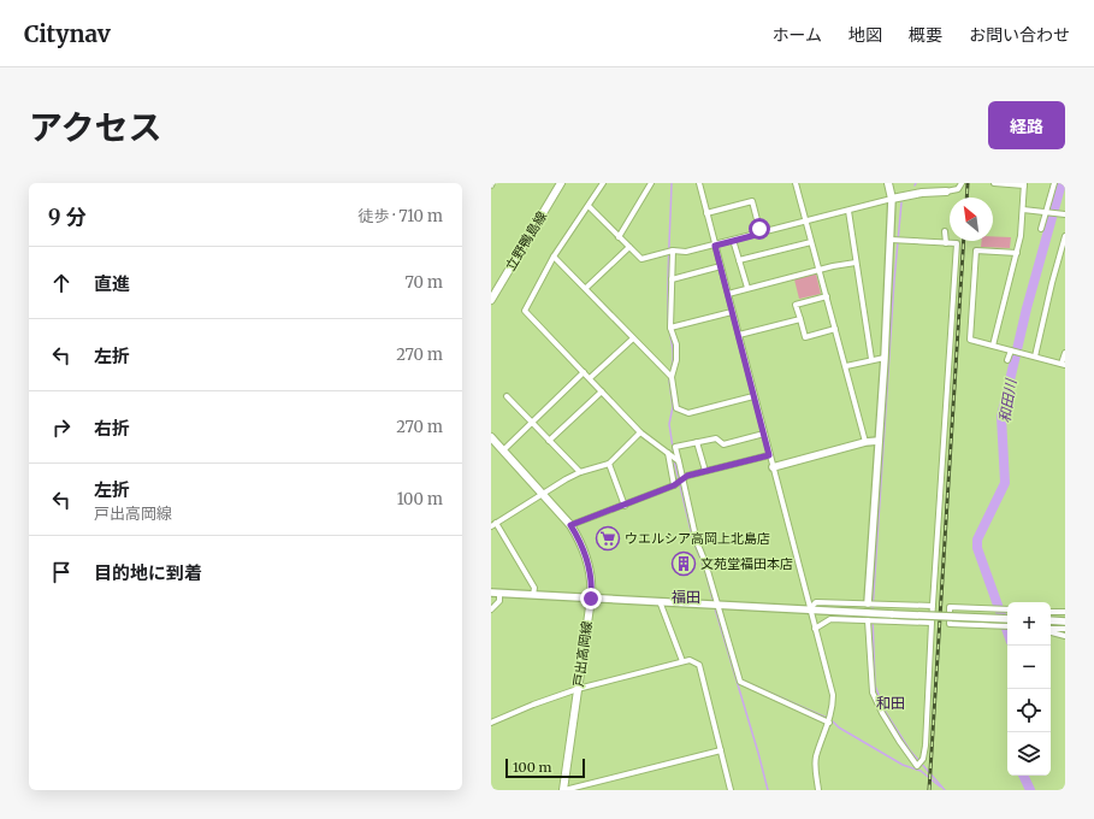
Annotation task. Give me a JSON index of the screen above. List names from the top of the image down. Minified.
{"streets":{"main road":["立野鴨島線","戸出高岡線"]},"districts":["福田","和田"],"water":["和田川"],"places":{"supermarket":["ウエルシア高岡上北島店"],"building":["文苑堂福田本店"]},"scale_bar":"100 m","north":"top left","page":{"header":"Citynav","nav":["ホーム","地図","概要","お問い合わせ"],"title":"アクセス","buttons":"経路","heading":["9 分","徒歩 · 710 m"],"list":[["直進","70 m"],["左折","270 m"],["右折","270 m"],["左折","戸出高岡線","100 m"],"目的地に到着"],"map_buttons":["+","−"],"scale":"100 m"}}
